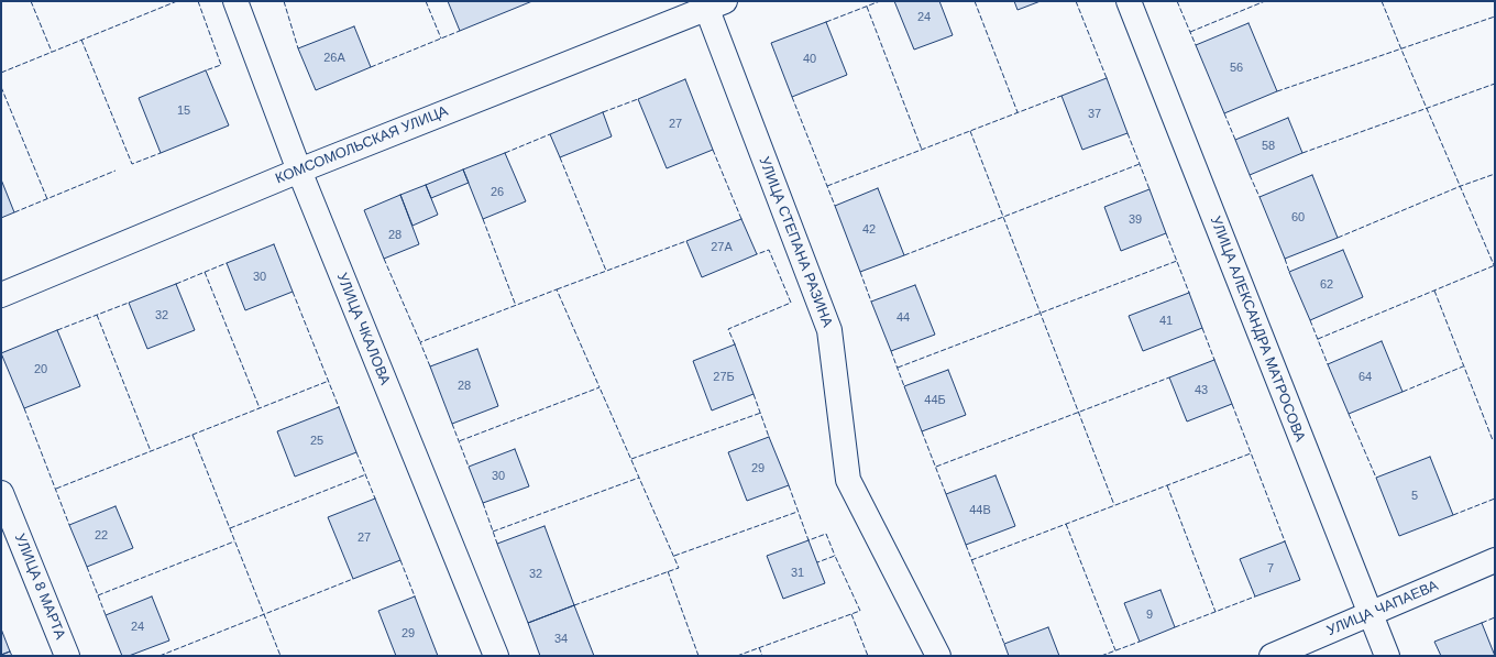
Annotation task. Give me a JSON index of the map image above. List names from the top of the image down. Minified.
{"streets":{"street":["КОМСОМОЛЬСКАЯ УЛИЦА","УЛИЦА СТЕПАНА РАЗИНА","УЛИЦА ЧКАЛОВА","УЛИЦА АЛЕКСАНДРА МАТРОСОВА","УЛИЦА 8 МАРТА","УЛИЦА ЧАПАЕВА"]},"crossings":[["КОМСОМОЛЬСКАЯ УЛИЦА","УЛИЦА СТЕПАНА РАЗИНА"],["КОМСОМОЛЬСКАЯ УЛИЦА","УЛИЦА ЧКАЛОВА"],["УЛИЦА АЛЕКСАНДРА МАТРОСОВА","УЛИЦА ЧАПАЕВА"]],"house_numbers":["24","26А","40","56","15","37","27","58","26","60","39","42","28","27А","30","62","32","44","41","20","27Б","64","28","43","44Б","25","29","30","5","44В","22","27","7","31","32","9","24","29","34"]}
